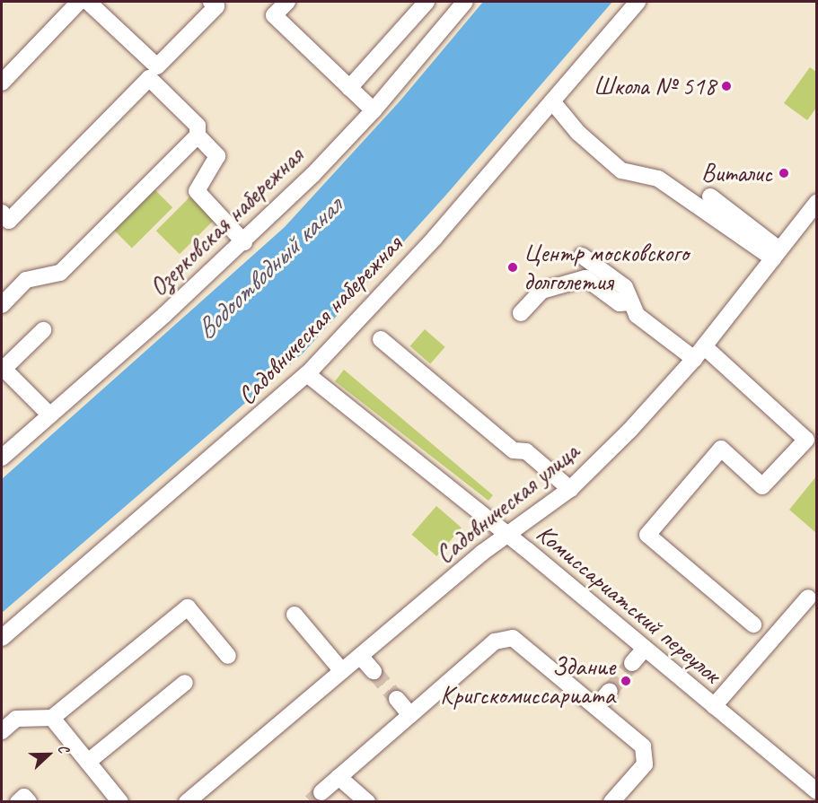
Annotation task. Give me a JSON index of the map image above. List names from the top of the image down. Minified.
{"streets":{"street":["Озерковская набережная","Садовническая набережная","Садовническая улица","Комиссариатский переулок"]},"crossings":[["Садовническая набережная","Комиссариатский переулок"],["Садовническая улица","Комиссариатский переулок"]],"water":["Водоотводный канал"],"places":["Школа № 518","Виталис","Центр московского долголетия","Здание Кригскомиссариата"],"north":"right"}
